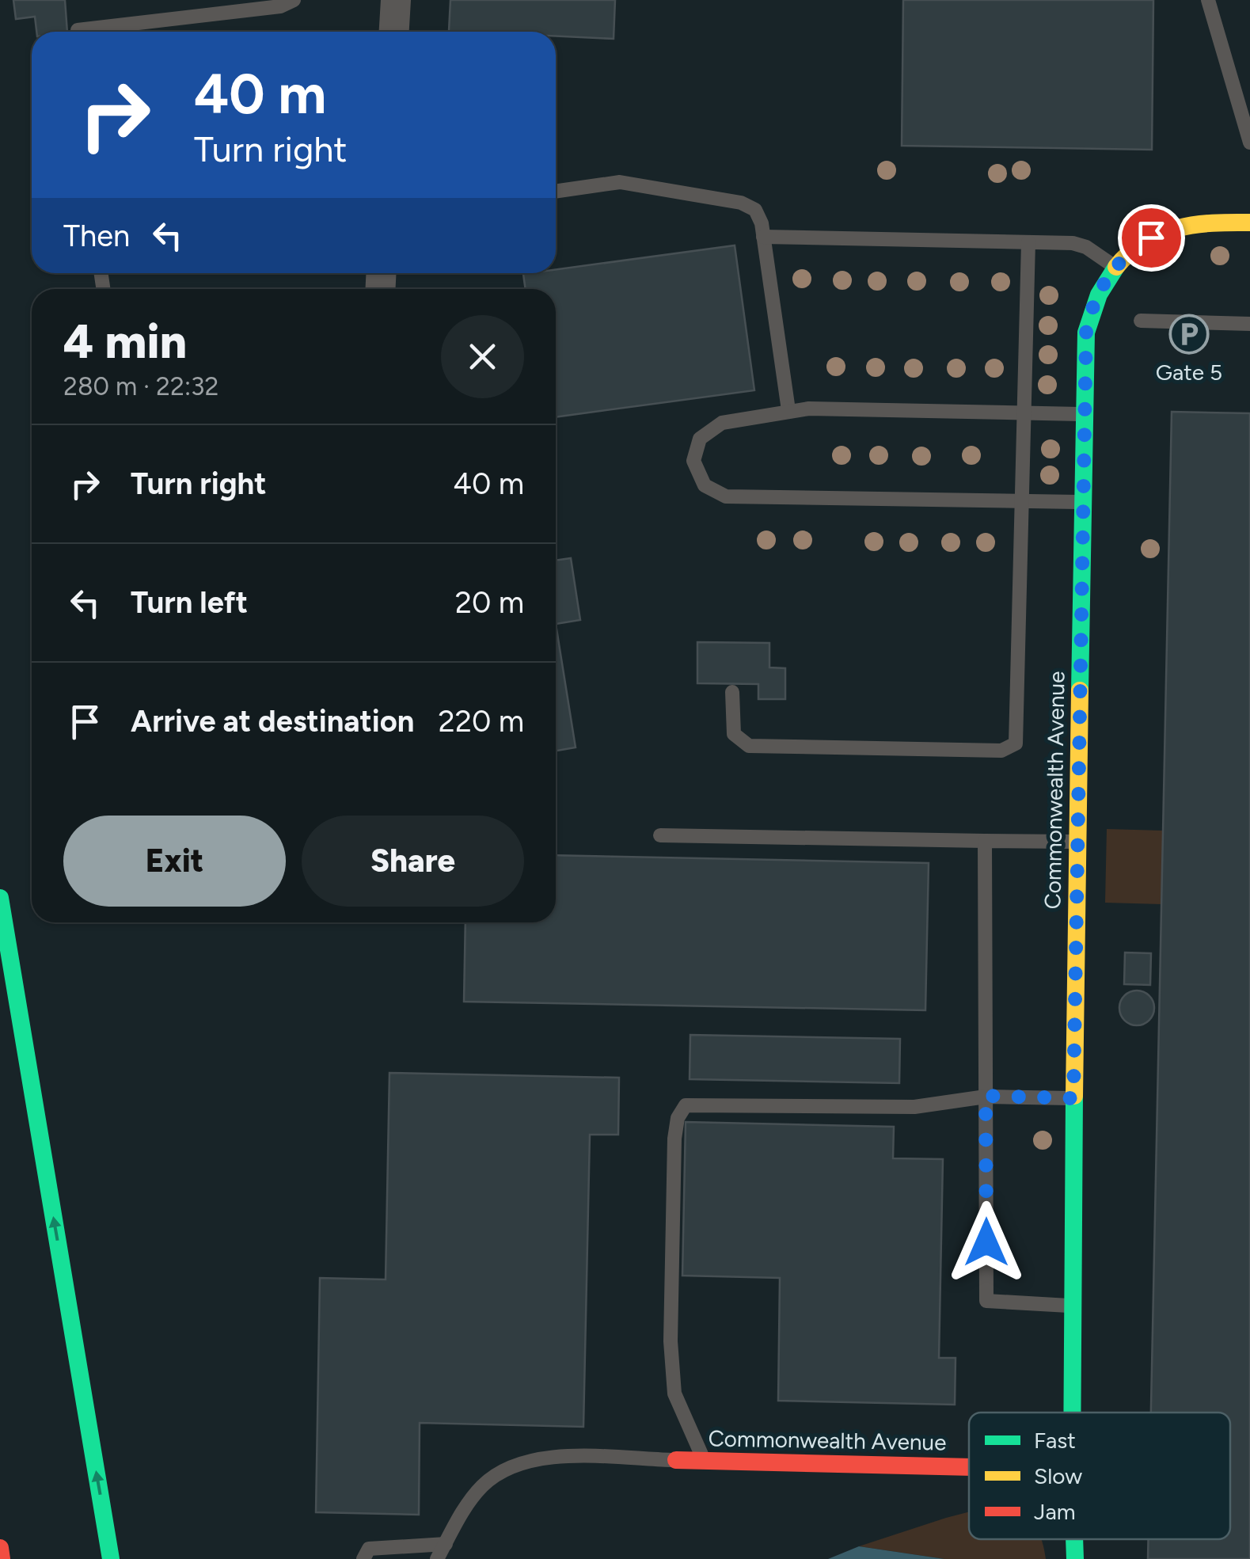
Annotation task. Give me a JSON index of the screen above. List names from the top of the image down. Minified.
{"streets":{"main road":["Commonwealth Avenue"]},"places":{"parking":["Gate 5"]},"legend":["Fast","Slow","Jam"],"page":{"turn":["40 m","Turn right"],"then":"Then","heading":["4 min","280 m · 22:32"],"list":[{"name":"Turn right","value":"40 m"},{"name":"Turn left","value":"20 m"},{"name":"Arrive at destination","value":"220 m"}],"buttons":["Exit","Share"]}}
